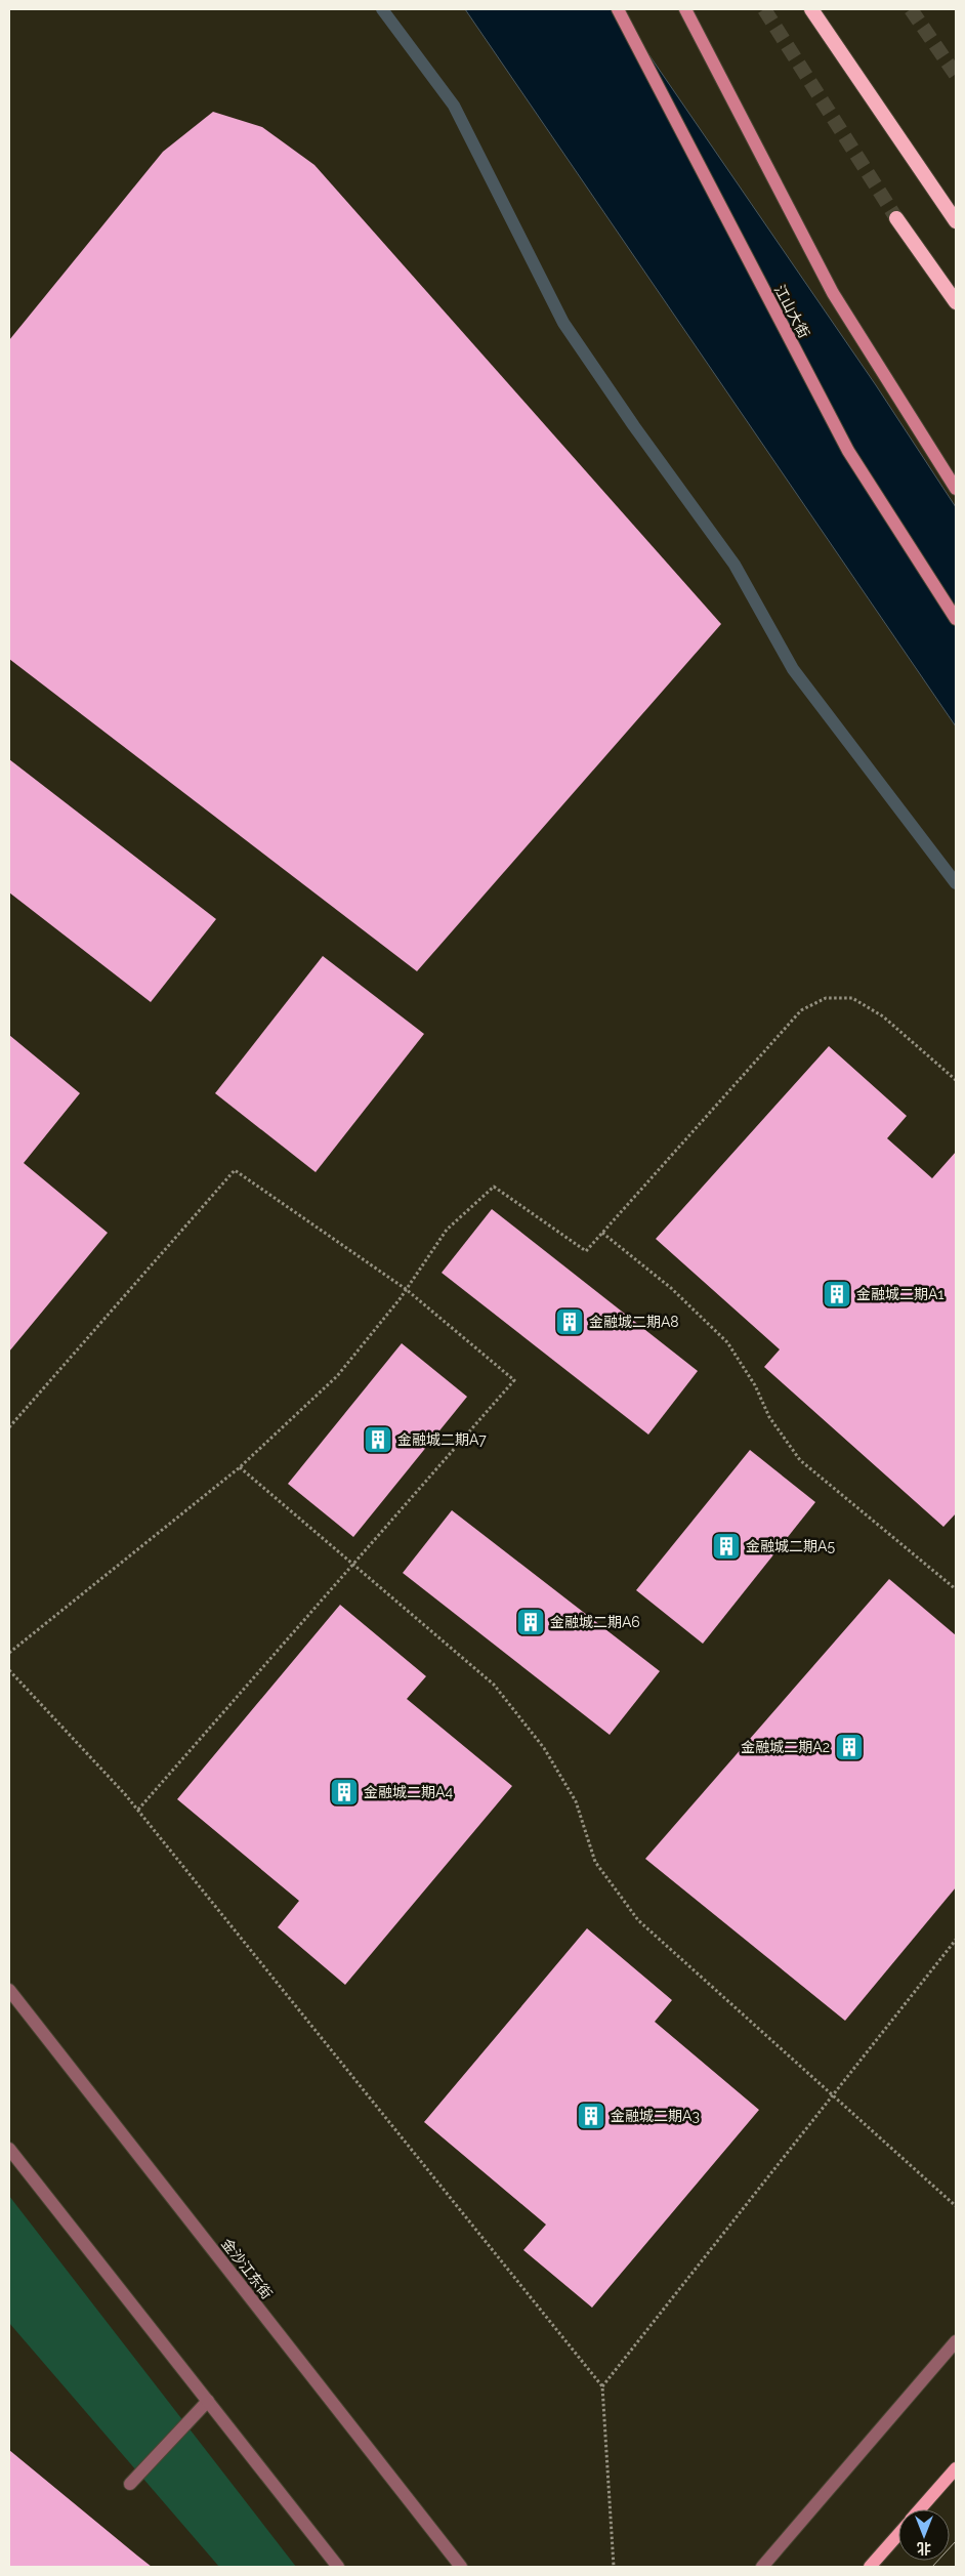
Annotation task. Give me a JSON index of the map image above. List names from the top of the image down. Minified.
{"streets":{"main road":["江山大街"],"street":["金沙江东街"]},"places":{"building":["金融城二期A1","金融城二期A8","金融城二期A7","金融城二期A5","金融城二期A6","金融城二期A2","金融城二期A4","金融城二期A3"]},"north":"bottom"}
